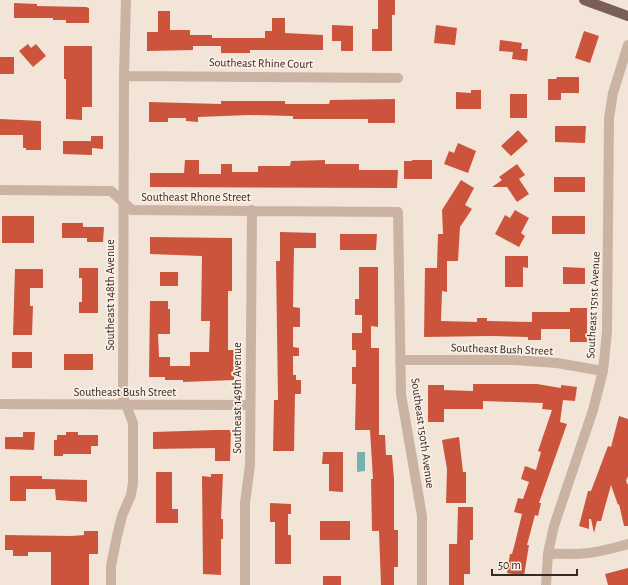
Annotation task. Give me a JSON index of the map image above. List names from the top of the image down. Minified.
{"streets":{"street":["Southeast Rhine Court","Southeast Rhone Street","Southeast 148th Avenue","Southeast 151st Avenue","Southeast Bush Street","Southeast 149th Avenue","Southeast 150th Avenue"]},"crossings":[["Southeast Rhine Court","Southeast 148th Avenue"],["Southeast Rhone Street","Southeast 148th Avenue"],["Southeast Rhone Street","Southeast 149th Avenue"],["Southeast Rhone Street","Southeast 150th Avenue"],["Southeast 148th Avenue","Southeast Bush Street"],["Southeast 151st Avenue","Southeast Bush Street"],["Southeast Bush Street","Southeast 149th Avenue"],["Southeast Bush Street","Southeast 150th Avenue"]],"scale_bar":"50 m"}
